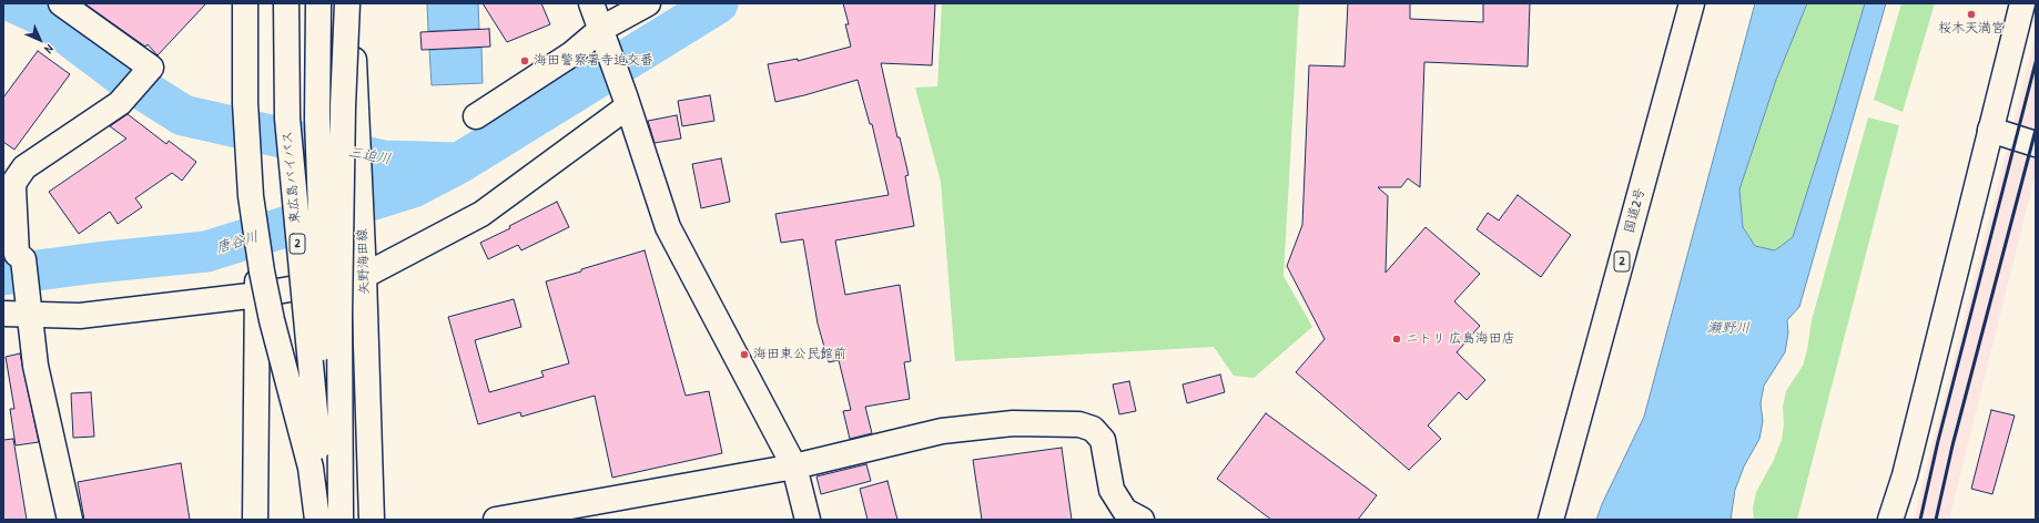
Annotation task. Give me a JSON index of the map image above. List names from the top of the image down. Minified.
{"streets":{"main road":["東広島バイパス","国道2号","2","矢野海田線"]},"water":["三迫川","唐谷川","瀬野川"],"places":["桜木天満宮","海田警察署寺迫交番","ニトリ 広島海田店","海田東公民館前"],"north":"bottom right"}
